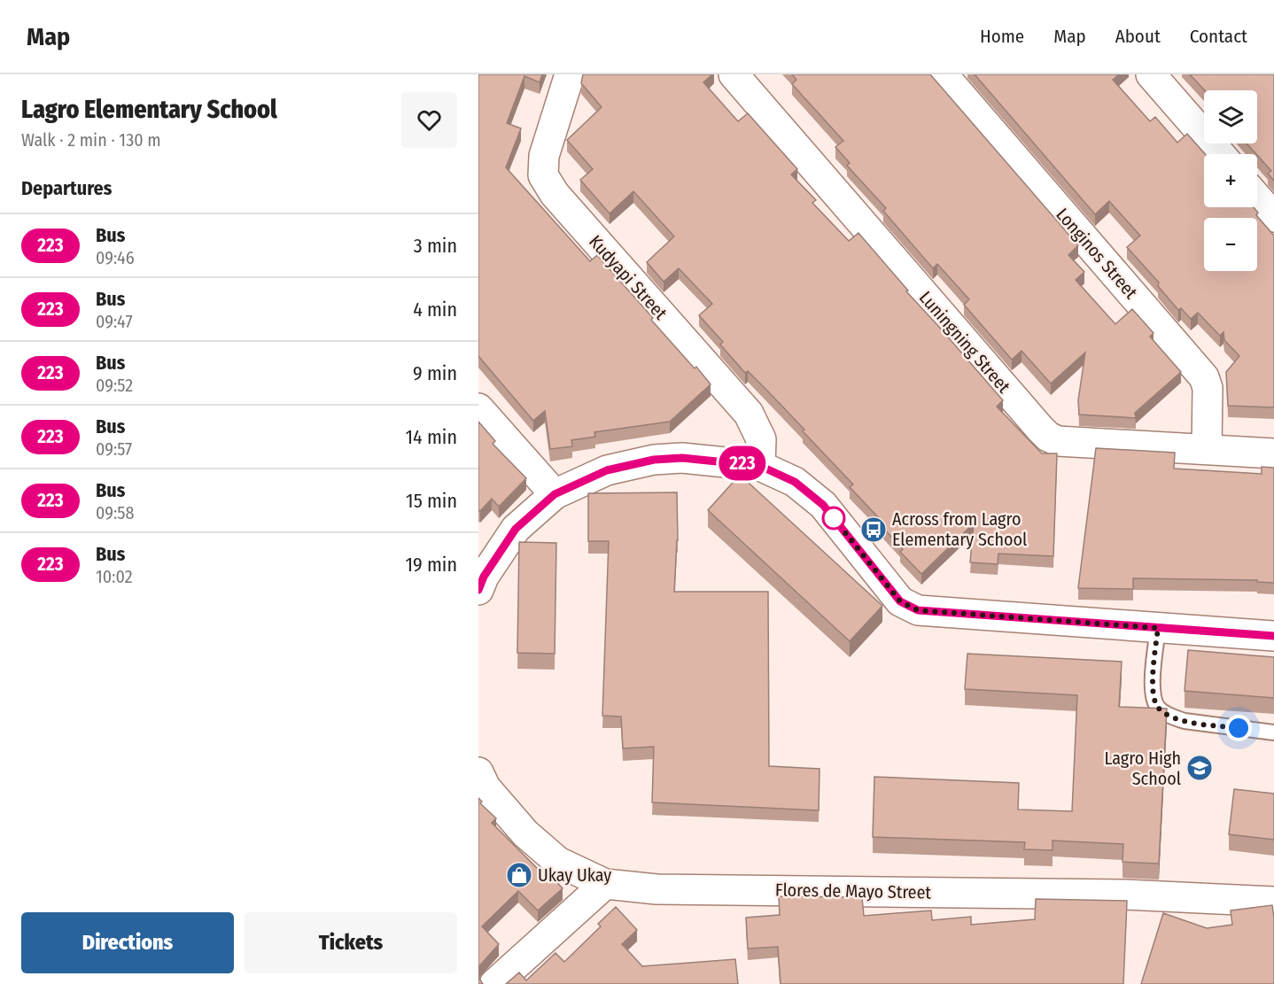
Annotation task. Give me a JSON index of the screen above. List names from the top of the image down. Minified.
{"streets":{"street":["Longinos Street","Kudyapi Street","Luningning Street","Flores de Mayo Street"]},"crossings":[["Longinos Street","Luningning Street"]],"places":{"bus stop":["Across from Lagro Elementary School"],"school or university":["Lagro High School"],"shop":["Ukay Ukay"]},"lines":["bus line 223"],"page":{"header":"Map","nav":["Home","Map","About","Contact"],"heading":[["Lagro Elementary School","Walk · 2 min · 130 m"],"Departures"],"on_map":"223","map_buttons":["+","−"],"list":[{"mark":"223","name":"Bus","note":"09:46","value":"3 min"},{"mark":"223","name":"Bus","note":"09:47","value":"4 min"},{"mark":"223","name":"Bus","note":"09:52","value":"9 min"},{"mark":"223","name":"Bus","note":"09:57","value":"14 min"},{"mark":"223","name":"Bus","note":"09:58","value":"15 min"},{"mark":"223","name":"Bus","note":"10:02","value":"19 min"}],"buttons":["Directions","Tickets"]}}
